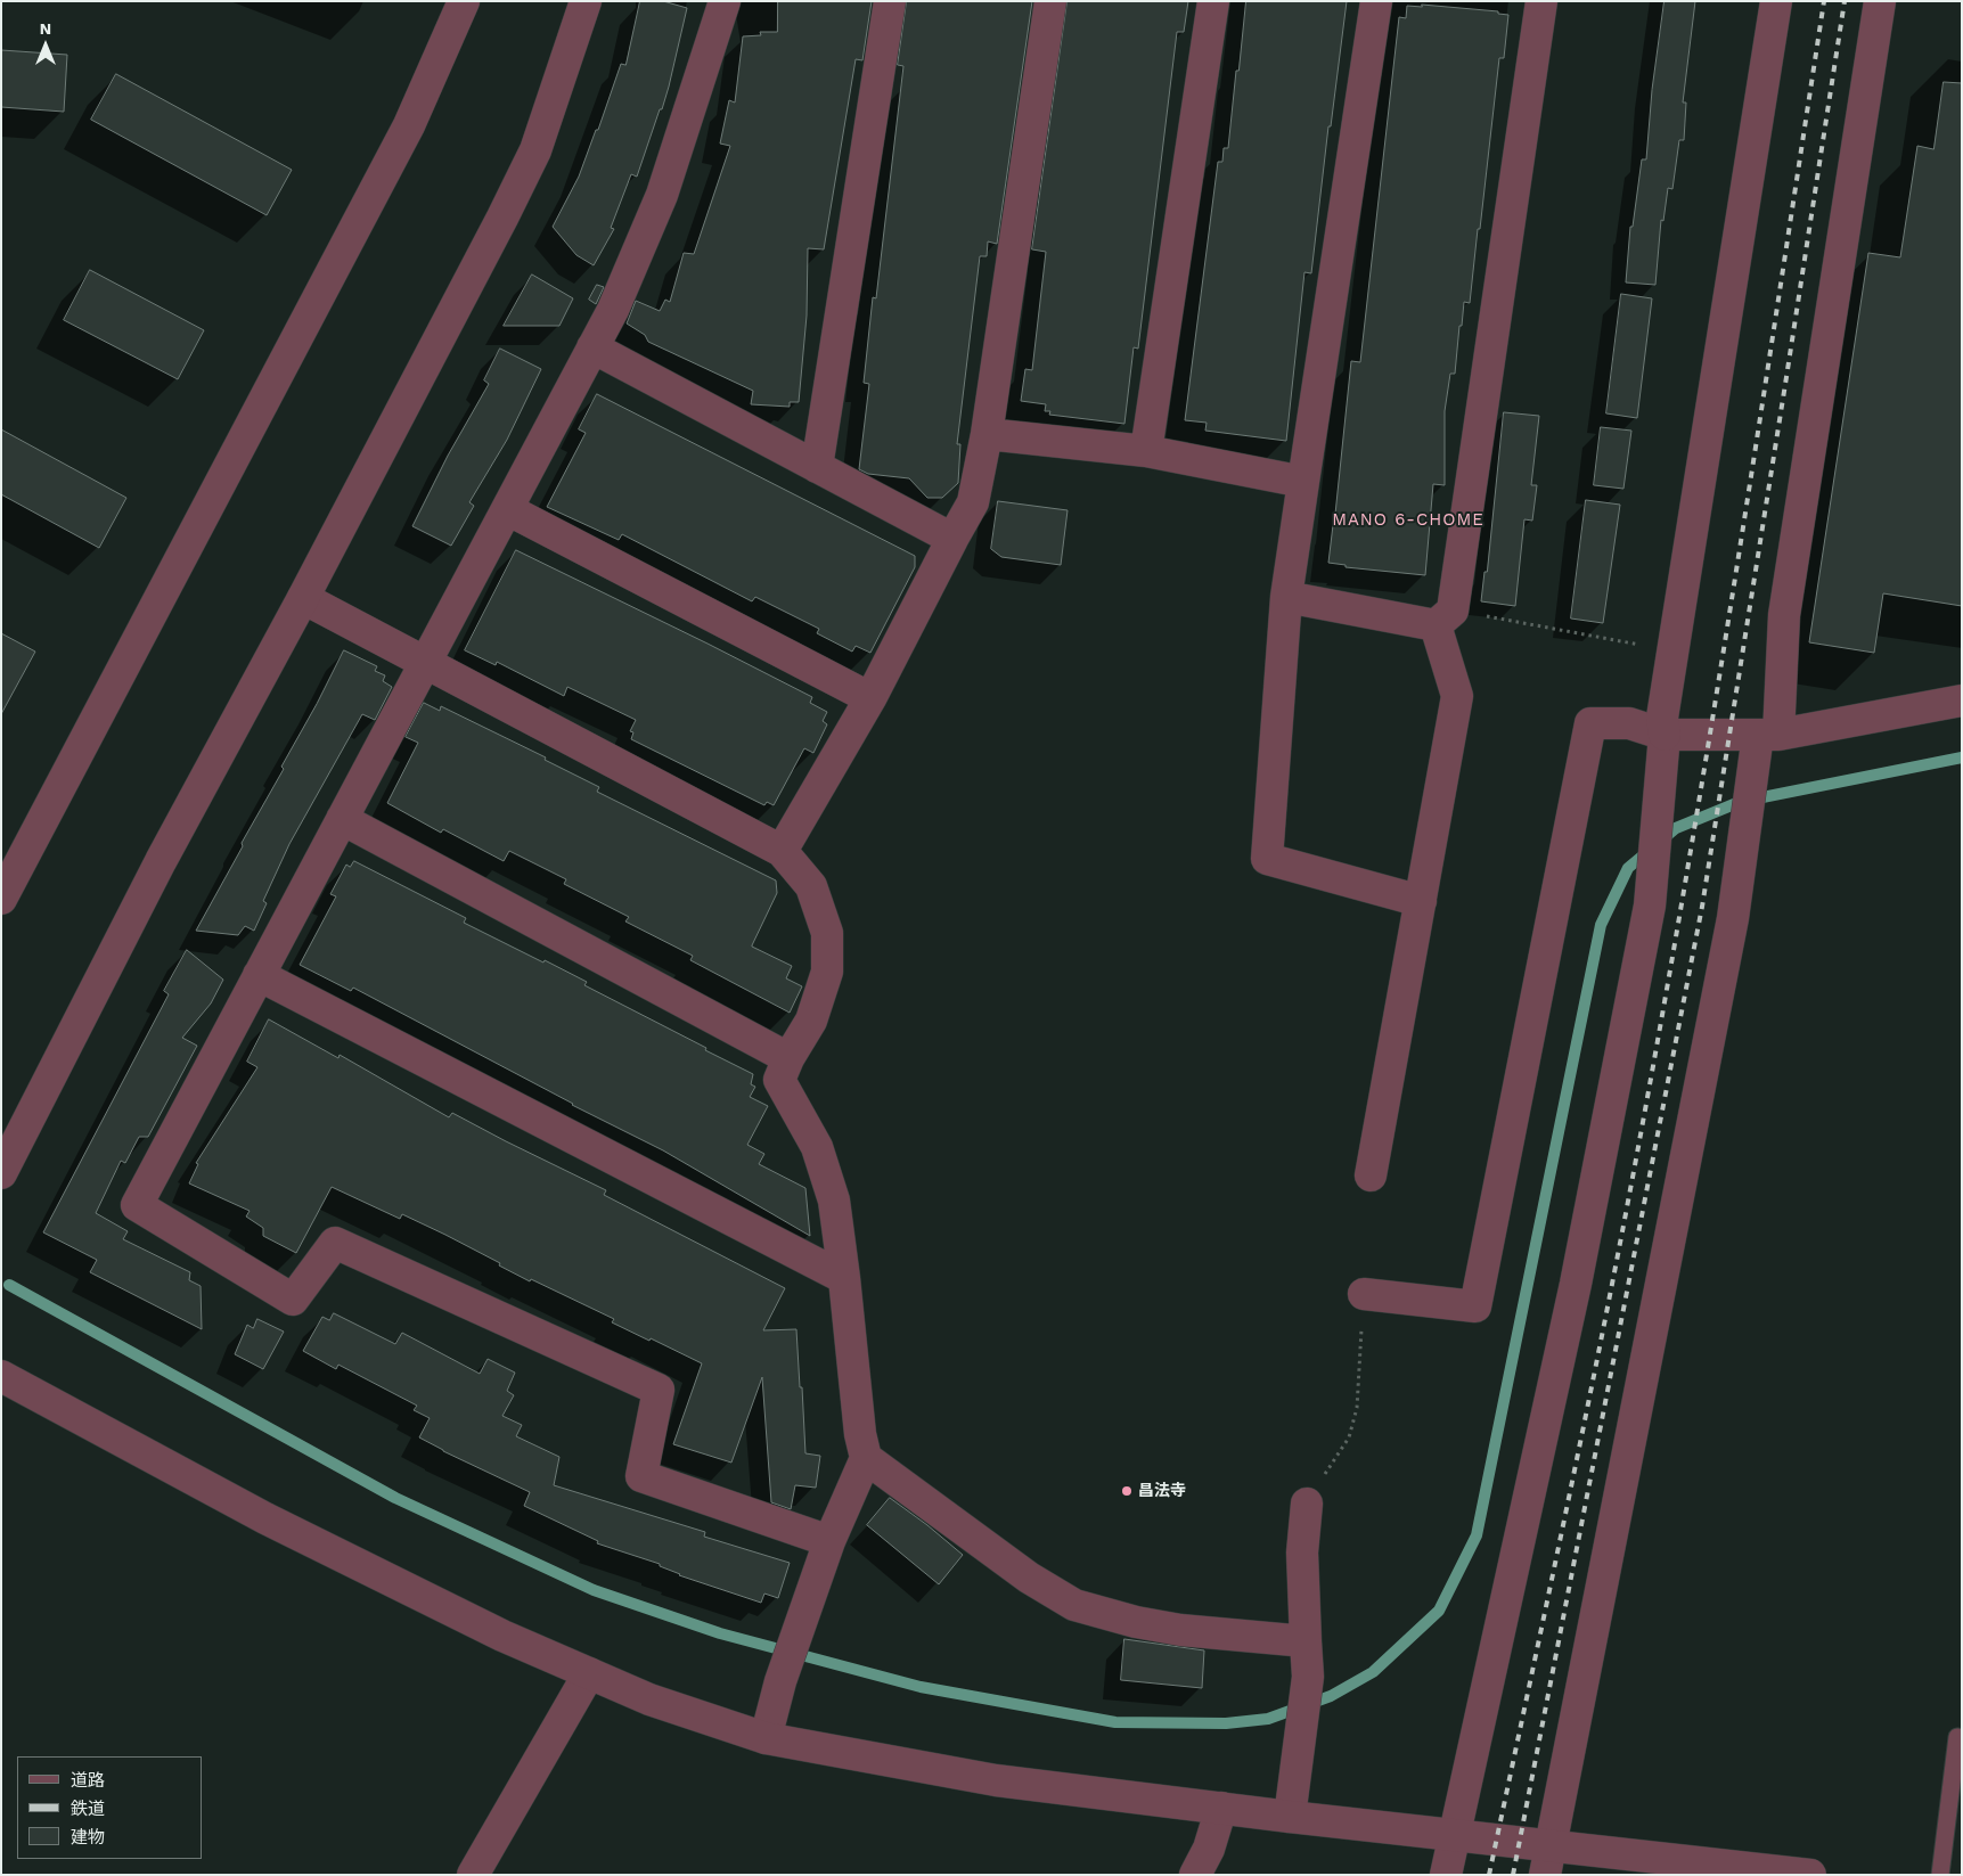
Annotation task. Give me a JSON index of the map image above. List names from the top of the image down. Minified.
{"districts":["MANO 6-CHOME"],"places":["昌法寺"],"legend":["道路","鉄道","建物"],"north":"top"}
